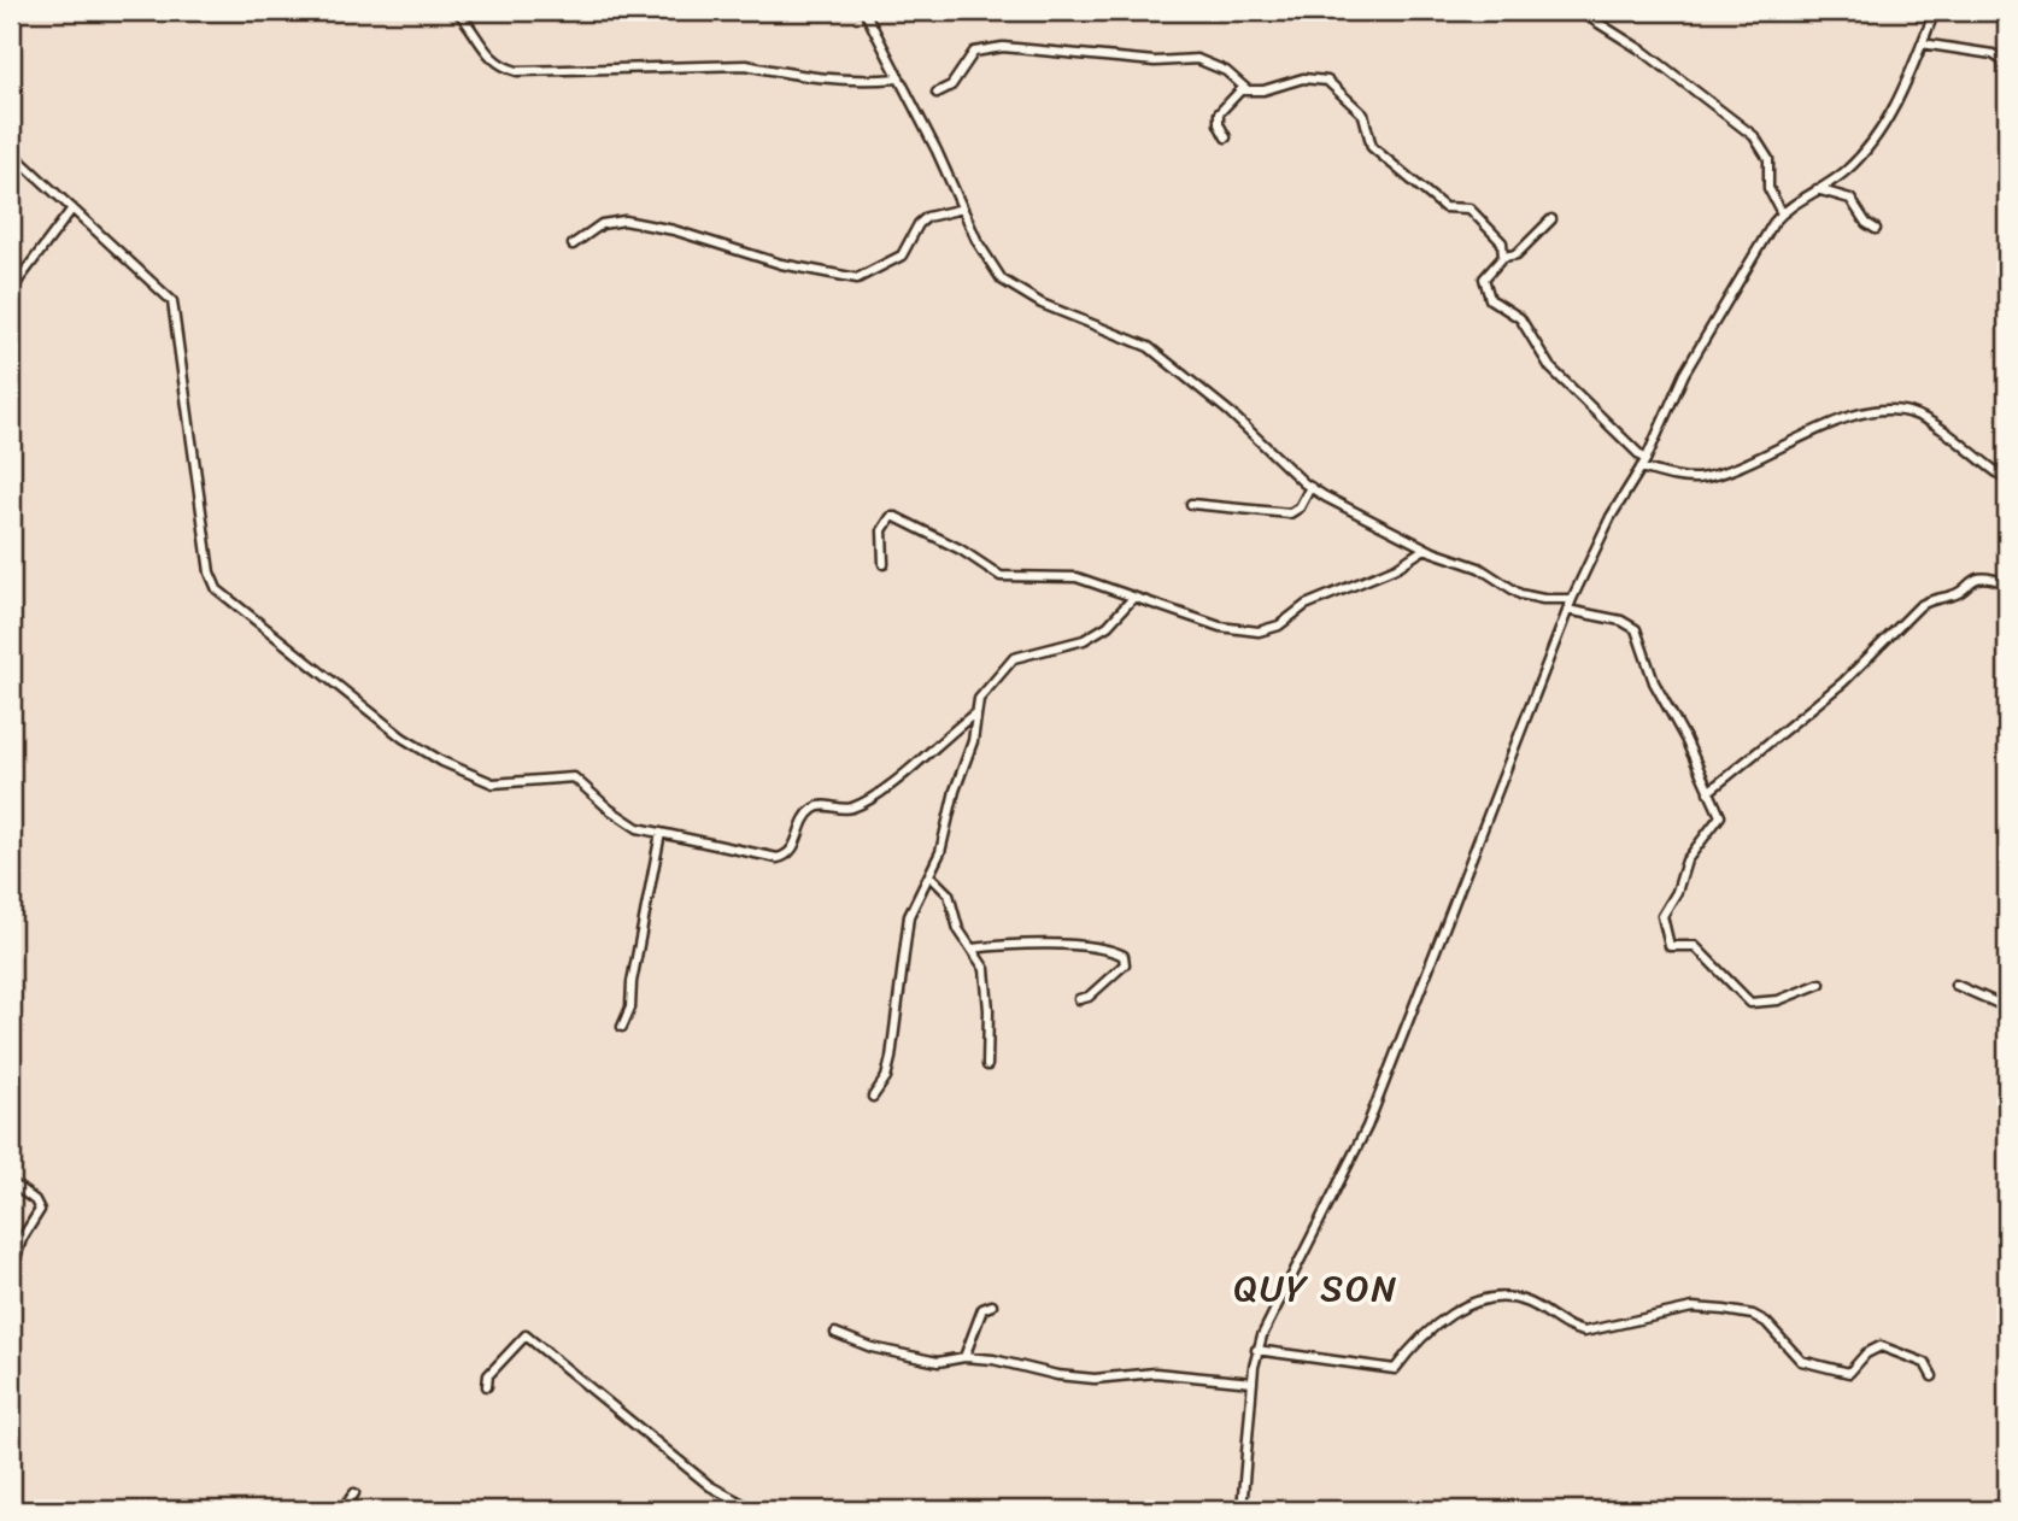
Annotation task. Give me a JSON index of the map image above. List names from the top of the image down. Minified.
{"districts":["QUY SON"]}
